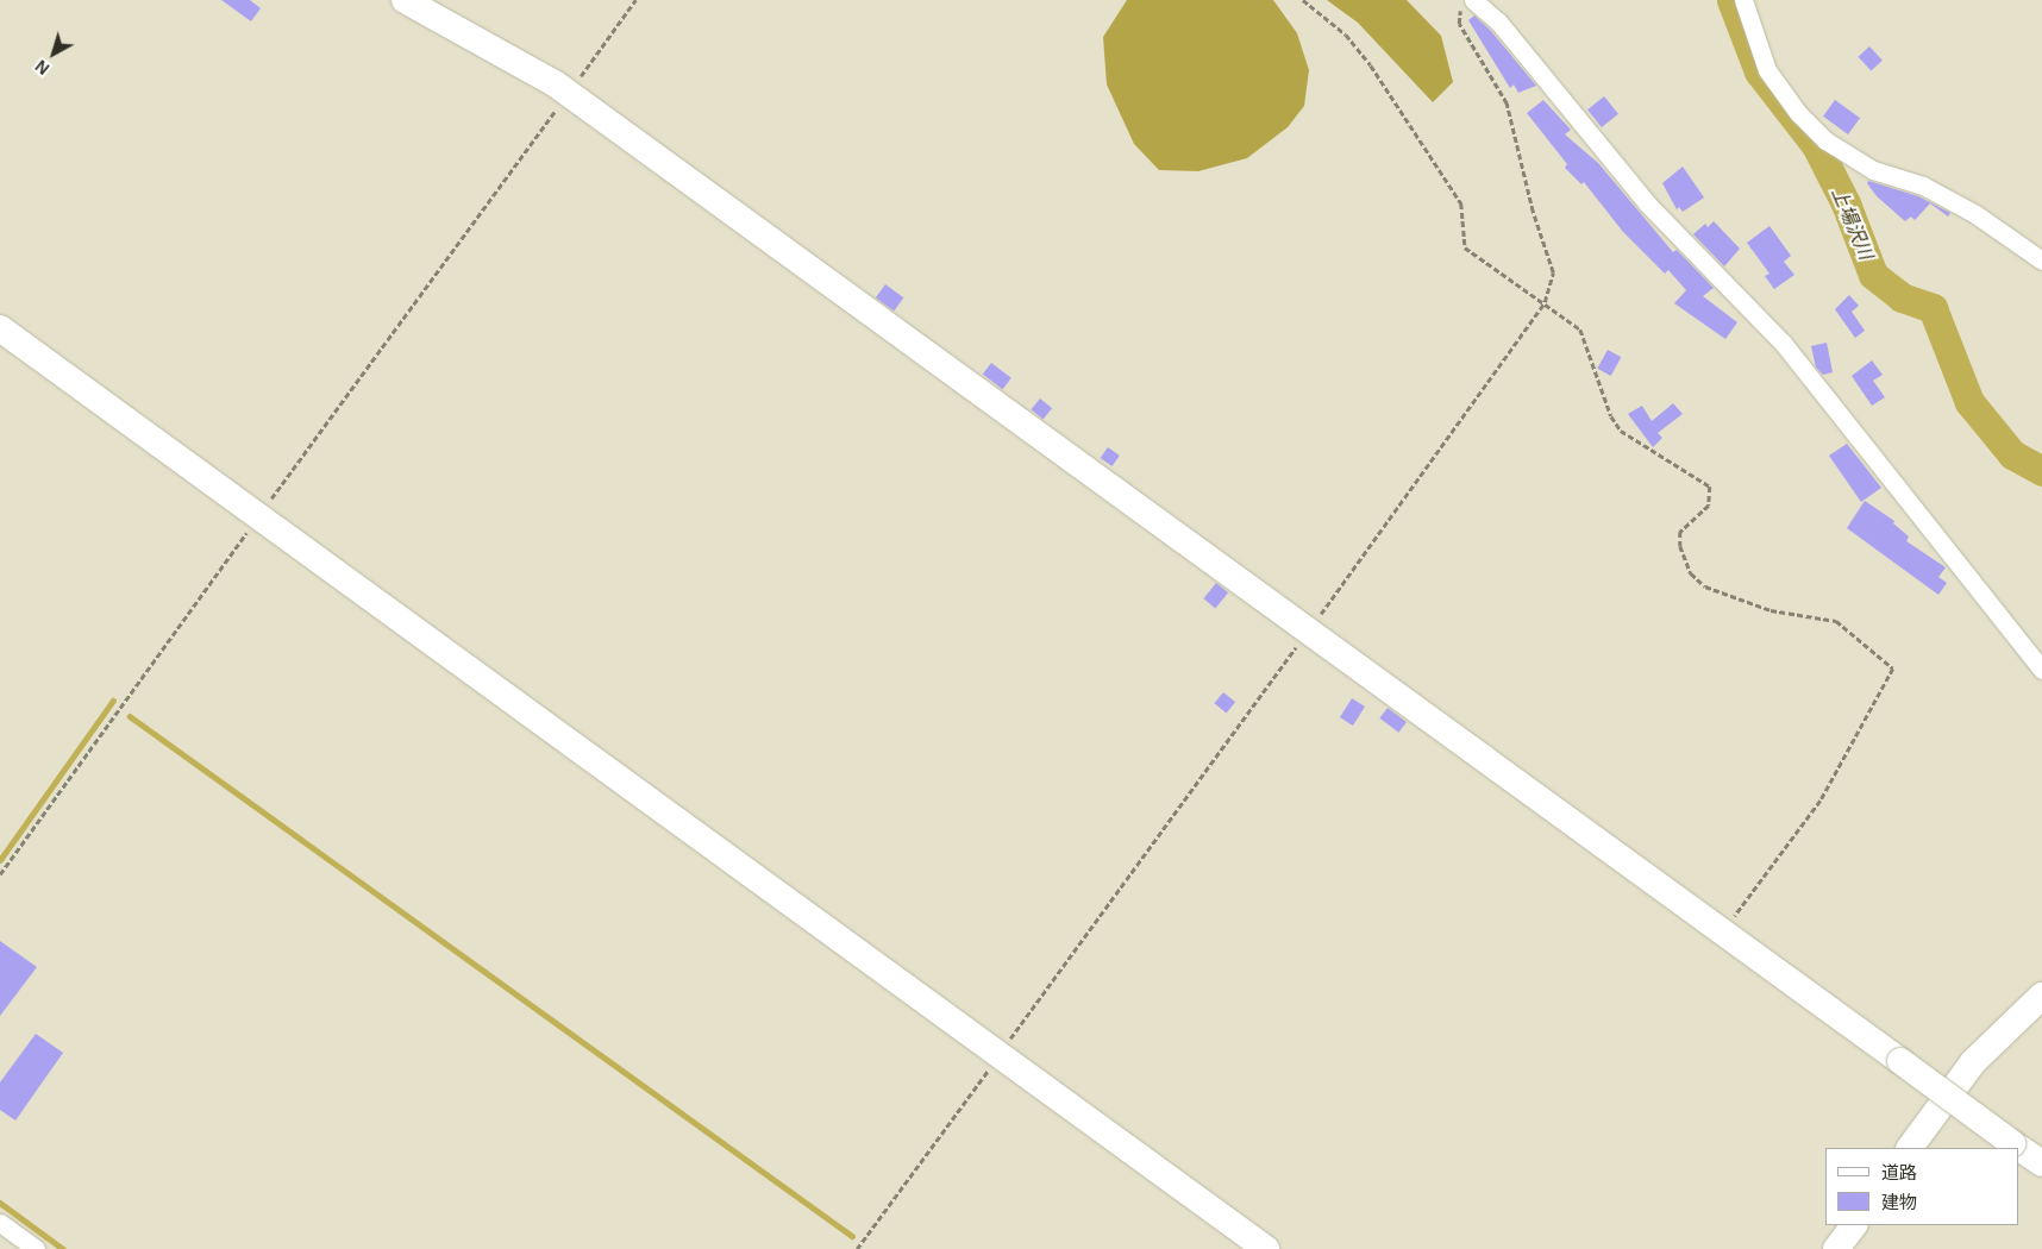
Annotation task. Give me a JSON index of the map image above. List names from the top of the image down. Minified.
{"water":["上場沢川"],"legend":["道路","建物"],"north":"bottom left"}
